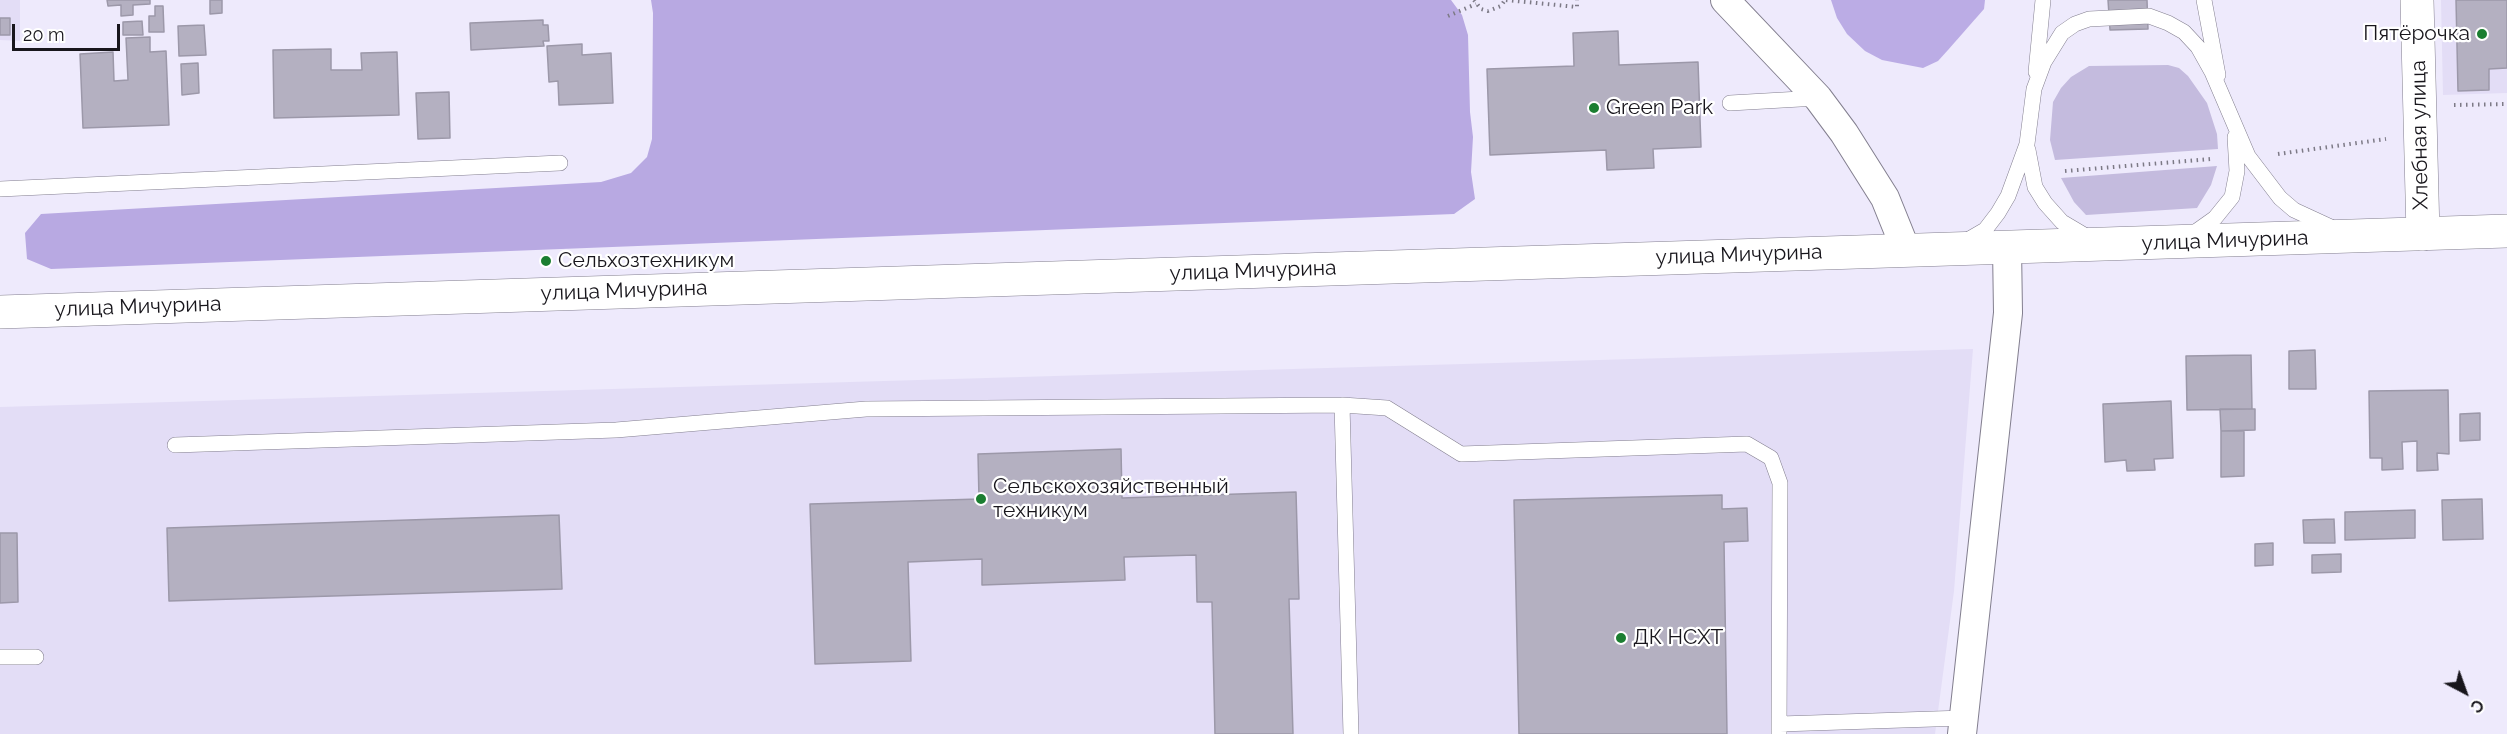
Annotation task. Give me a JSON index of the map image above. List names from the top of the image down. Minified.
{"streets":{"main road":["Хлебная улица","улица Мичурина"]},"crossings":[["Хлебная улица","улица Мичурина"]],"places":["Пятёрочка","Green Park","Сельхозтехникум","Сельскохозяйственный техникум","ДК НСХТ"],"scale_bar":"20 m","north":"bottom right"}
